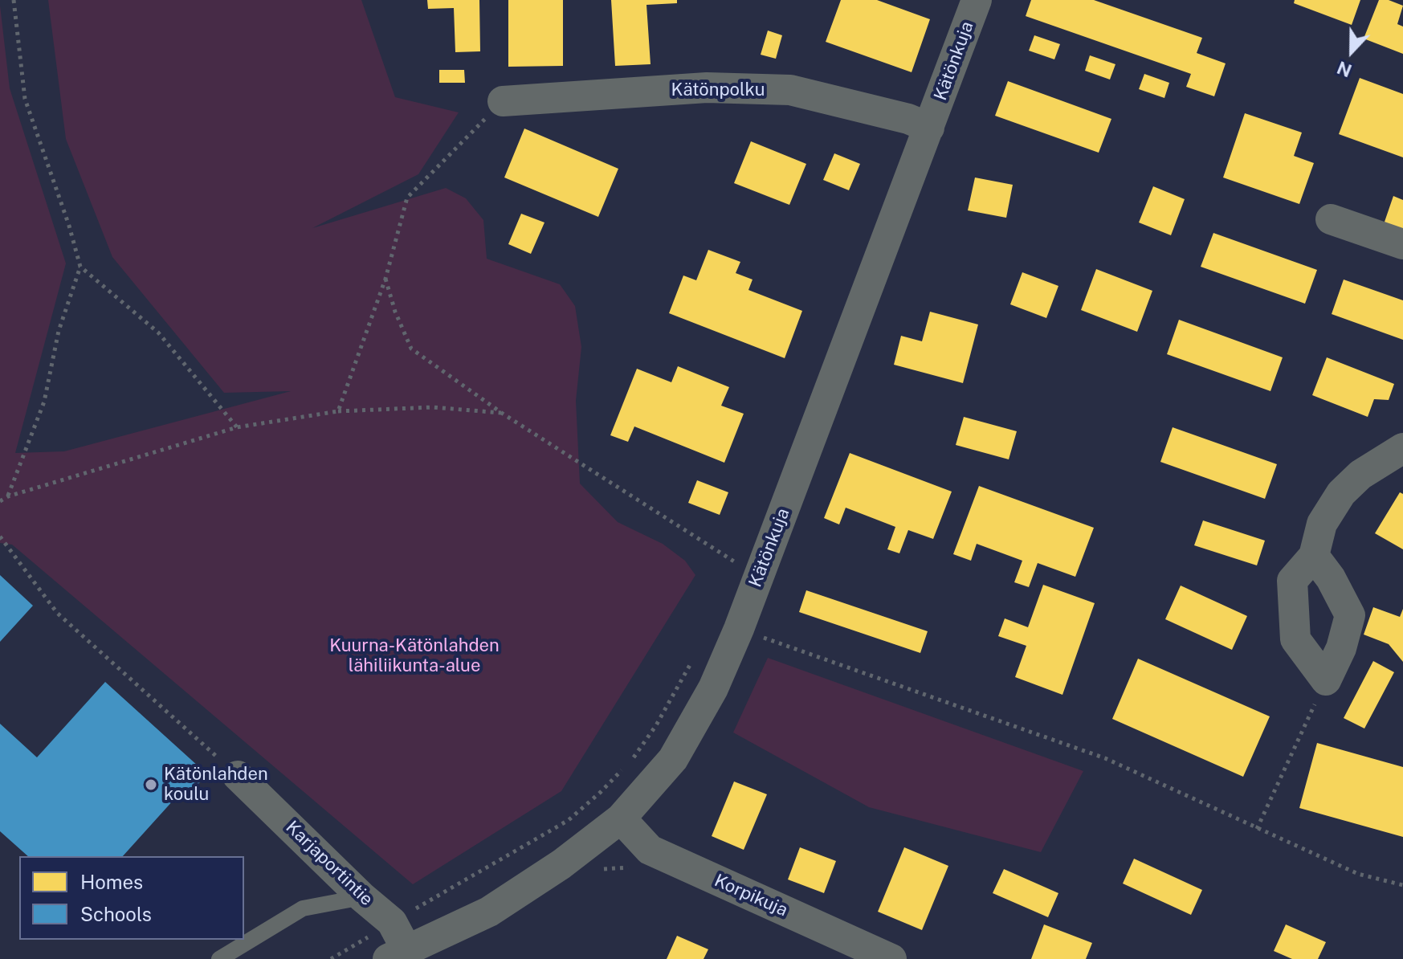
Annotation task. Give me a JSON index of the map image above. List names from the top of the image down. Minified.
{"streets":{"street":["Kätönkuja","Kätönpolku","Karjaportintie","Korpikuja"]},"crossings":[["Kätönkuja","Kätönpolku"],["Kätönkuja","Karjaportintie"],["Kätönkuja","Korpikuja"]],"parks":["Kuurna-Kätönlahden lähiliikunta-alue"],"places":["Kätönlahden koulu"],"legend":["Homes","Schools"],"north":"bottom"}
